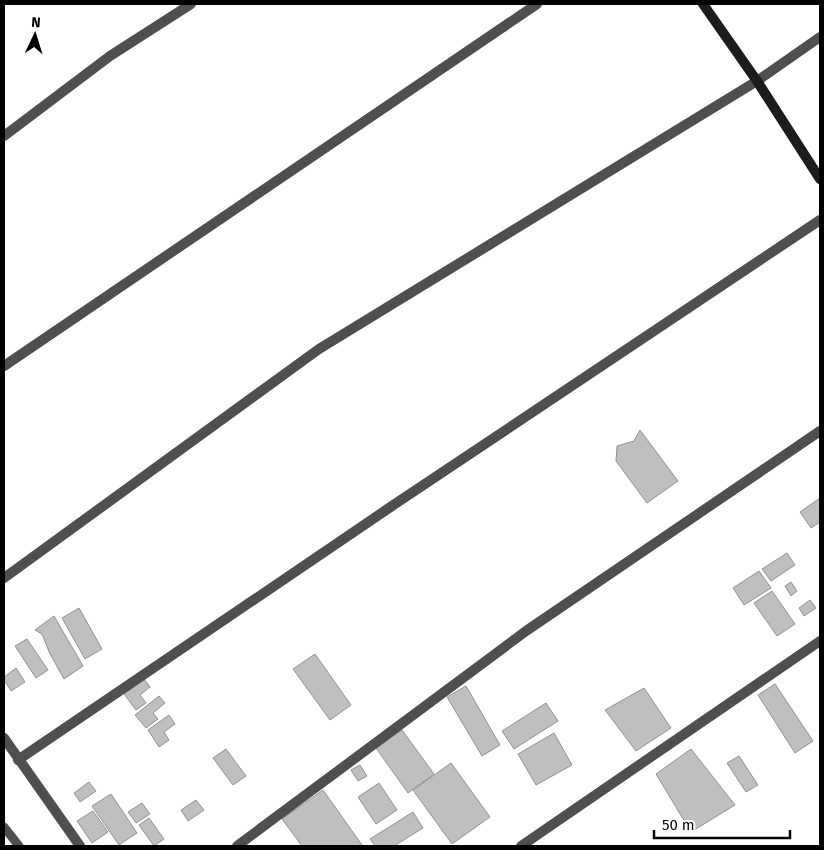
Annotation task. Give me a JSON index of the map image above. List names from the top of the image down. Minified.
{"scale_bar":"50 m","north":"top"}
